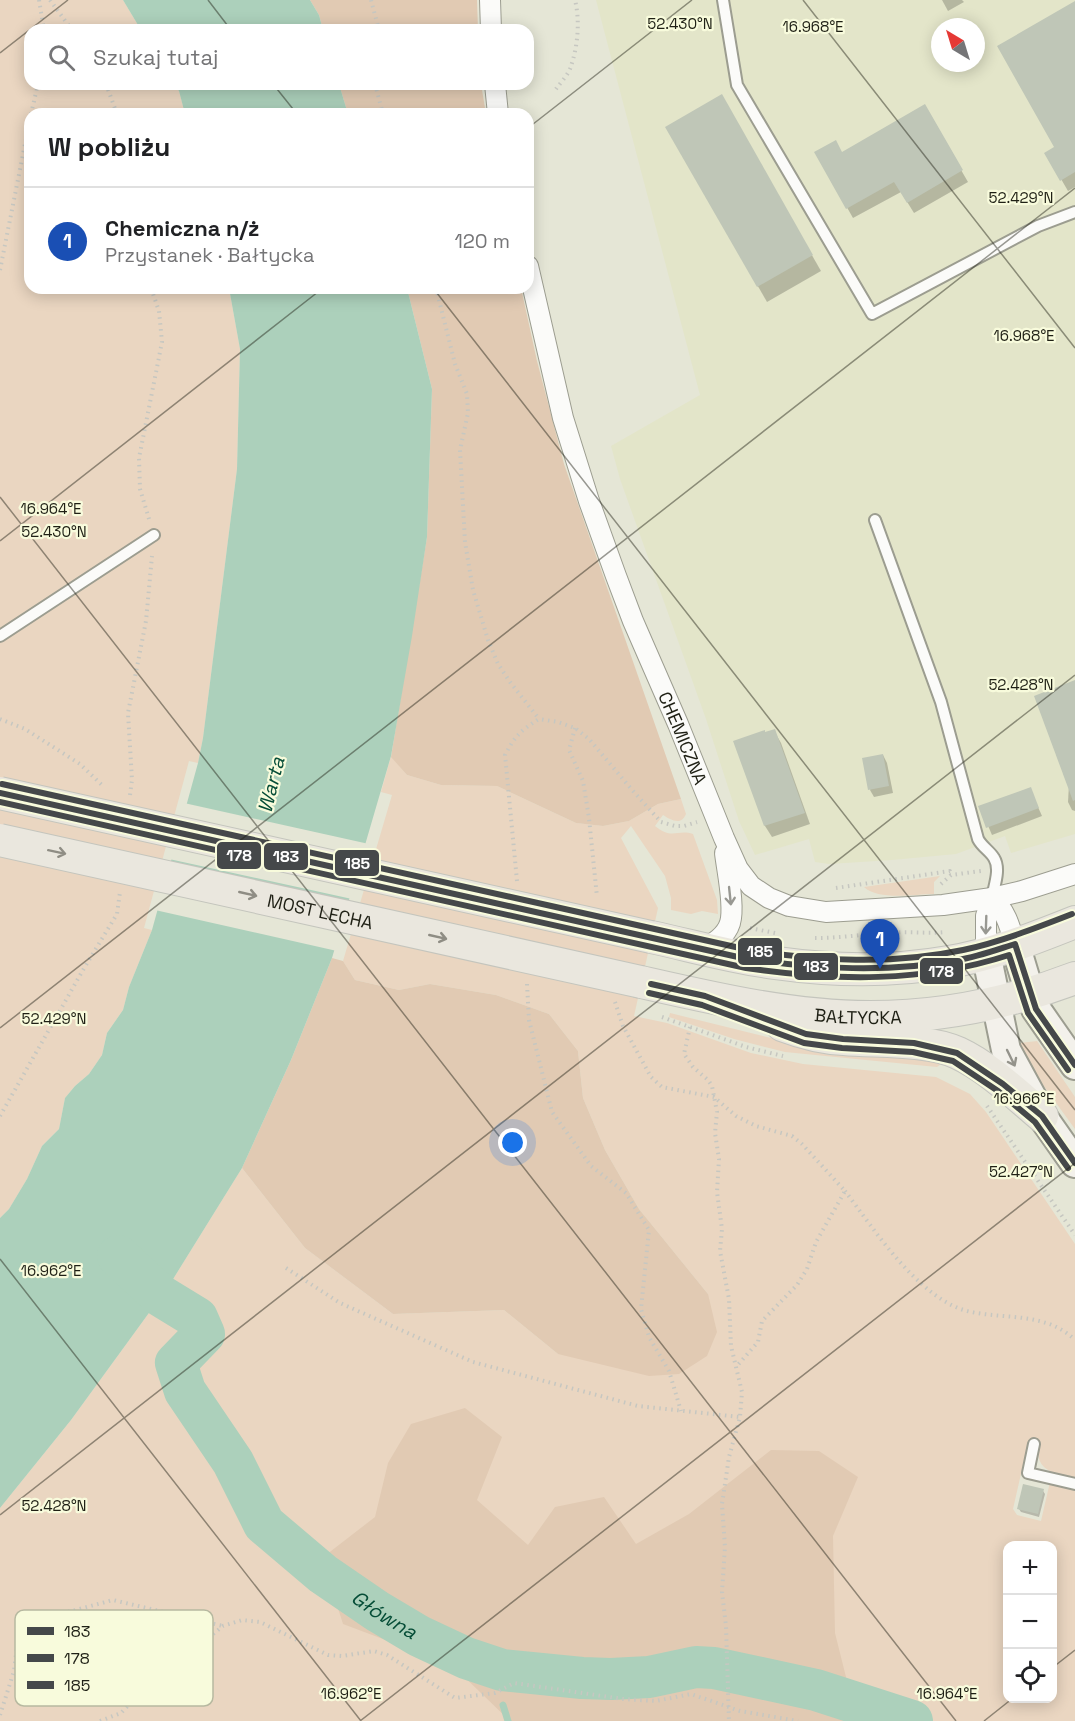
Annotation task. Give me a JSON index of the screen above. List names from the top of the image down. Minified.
{"streets":{"main road":["MOST LECHA","BAŁTYCKA"],"street":["CHEMICZNA"]},"crossings":[["MOST LECHA","BAŁTYCKA"]],"water":["Warta","Główna"],"lines":["transit line 185","transit line 183","transit line 178"],"legend":["183","178","185"],"north":"top left","page":{"search":"Szukaj tutaj","heading":"W pobliżu","list":[{"mark":"1","name":"Chemiczna n/ż","note":"Przystanek · Bałtycka","value":"120 m"}],"pins":"1","map_buttons":["+","−"]},"coordinates":["52.430°N","16.968°E","52.429°N","16.964°E","52.428°N","16.966°E","52.427°N","16.962°E"]}
